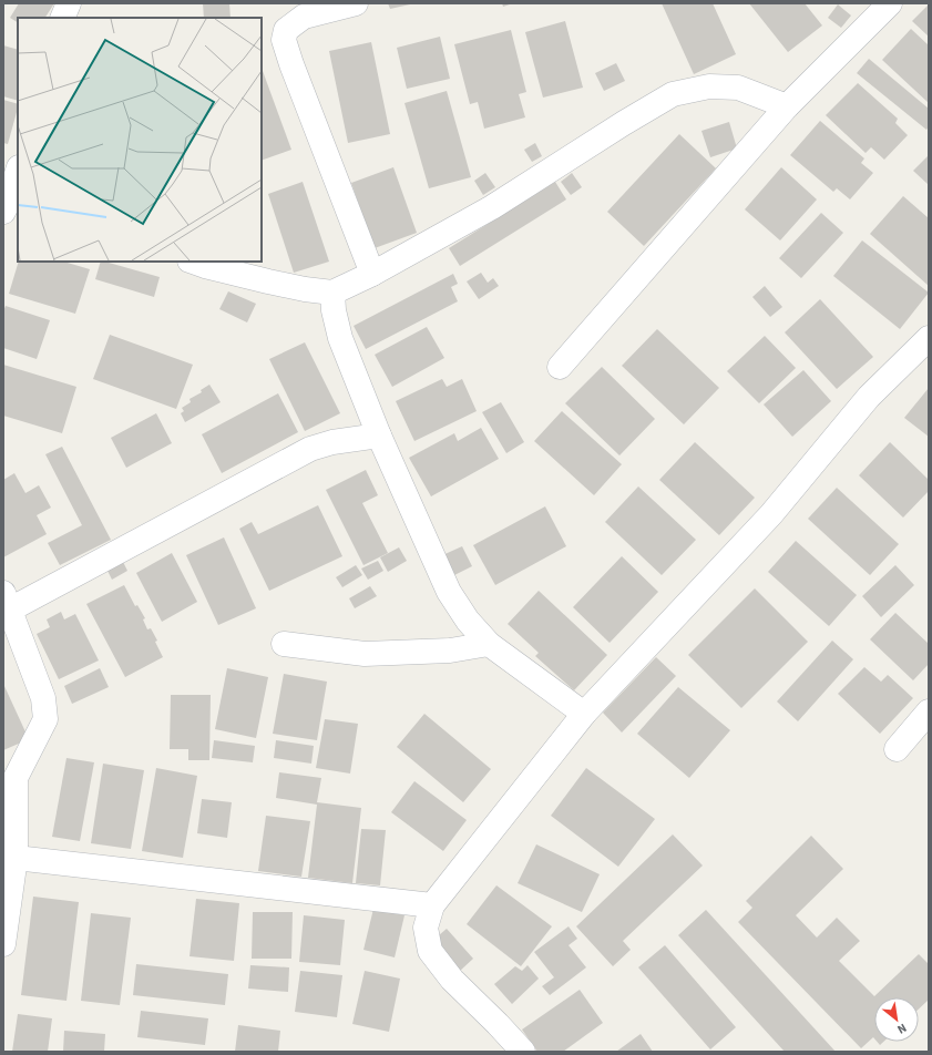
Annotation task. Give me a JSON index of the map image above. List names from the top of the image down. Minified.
{"north":"bottom right"}
